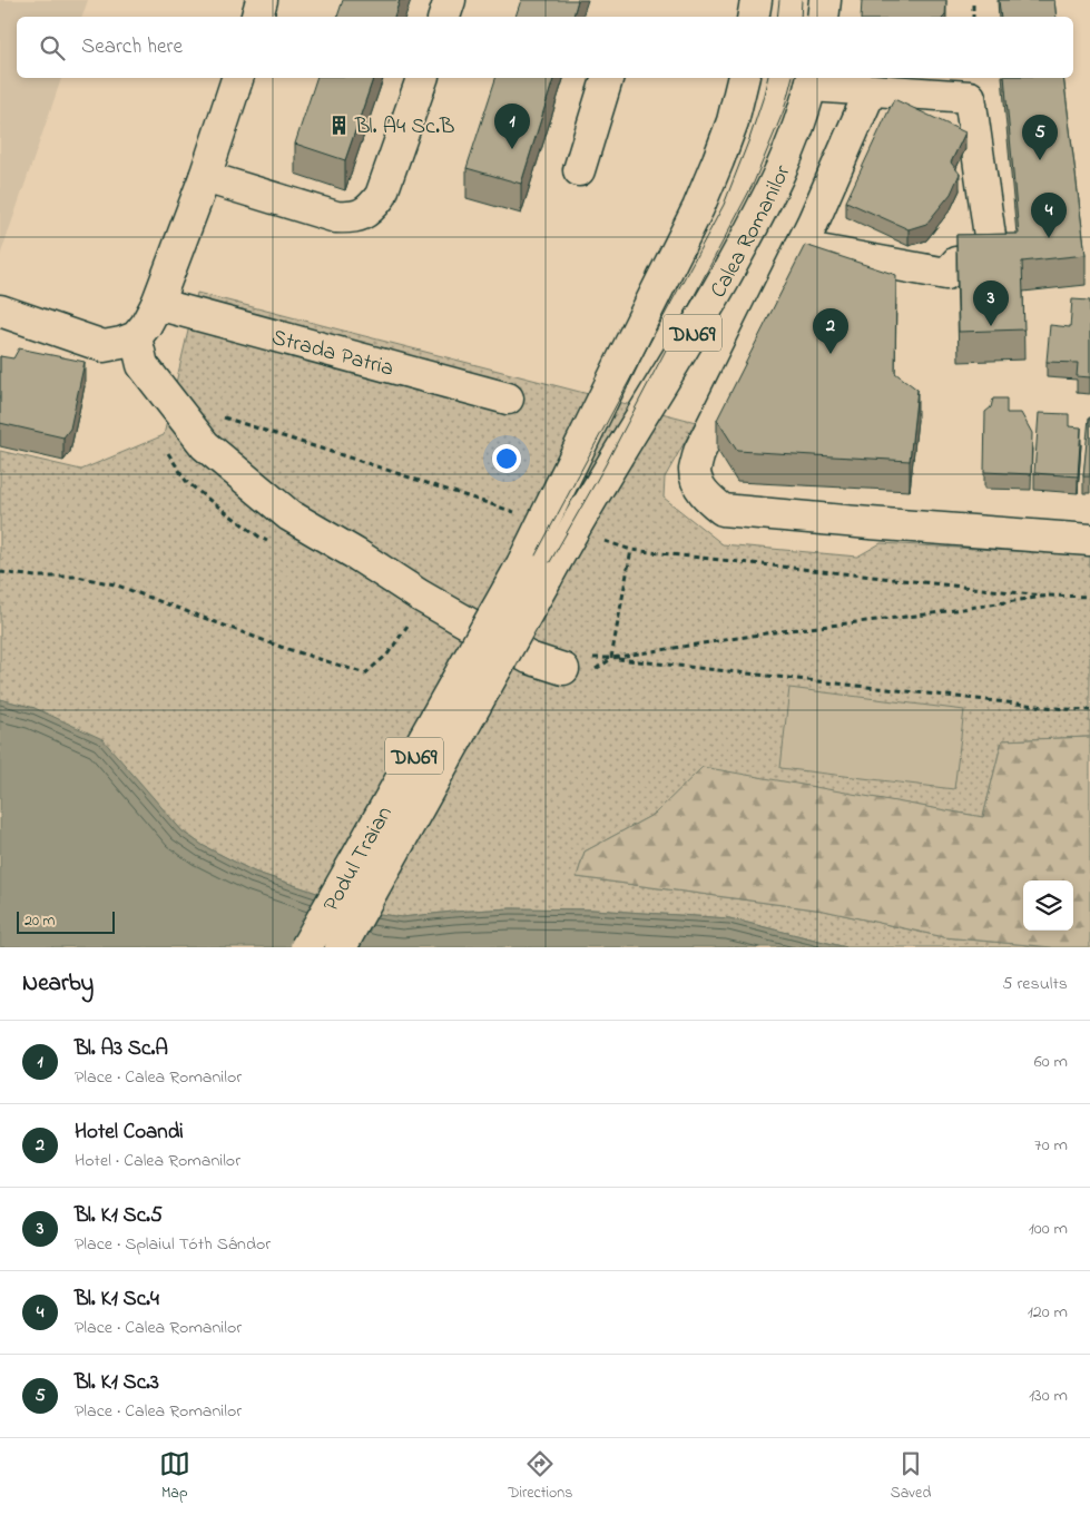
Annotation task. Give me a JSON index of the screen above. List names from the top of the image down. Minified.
{"streets":{"main road":["Calea Romanilor","DN69","Strada Patria","Podul Traian"]},"crossings":[["Calea Romanilor","Podul Traian"]],"places":{"building":["Bl. A4 Sc.B"]},"scale_bar":"20 m","page":{"search":"Search here","pins":["1","5","4","3","2"],"scale":"20 m","heading":["Nearby","5 results"],"list":[{"mark":"1","name":"Bl. A3 Sc.A","note":"Place · Calea Romanilor","value":"60 m"},{"mark":"2","name":"Hotel Coandi","note":"Hotel · Calea Romanilor","value":"70 m"},{"mark":"3","name":"Bl. K1 Sc.5","note":"Place · Splaiul Tóth Sándor","value":"100 m"},{"mark":"4","name":"Bl. K1 Sc.4","note":"Place · Calea Romanilor","value":"120 m"},{"mark":"5","name":"Bl. K1 Sc.3","note":"Place · Calea Romanilor","value":"130 m"}],"nav":["Map","Directions","Saved"]}}
